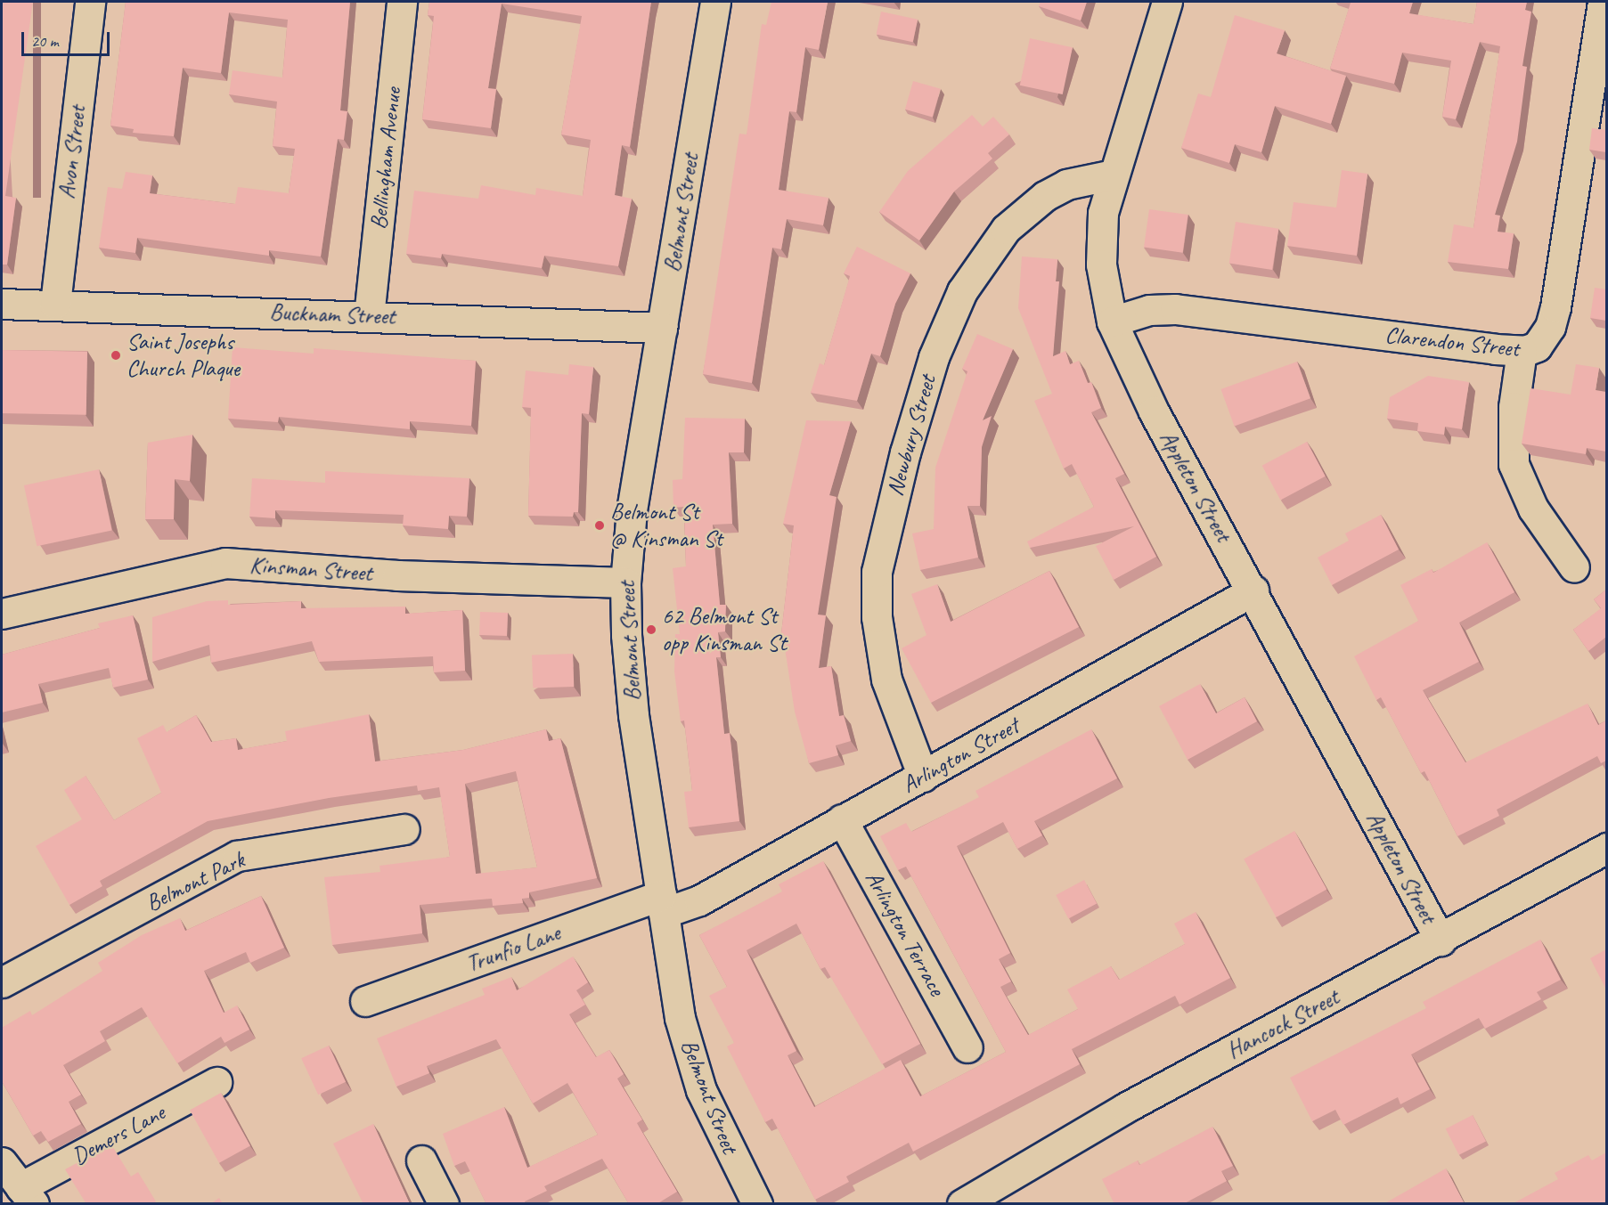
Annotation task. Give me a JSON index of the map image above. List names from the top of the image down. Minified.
{"streets":{"street":["Avon Street","Bellingham Avenue","Belmont Street","Bucknam Street","Clarendon Street","Newbury Street","Appleton Street","Kinsman Street","Arlington Street","Belmont Park","Arlington Terrace","Trunfio Lane","Hancock Street","Demers Lane"]},"crossings":[["Avon Street","Bucknam Street"],["Bellingham Avenue","Bucknam Street"],["Belmont Street","Bucknam Street"],["Belmont Street","Kinsman Street"],["Belmont Street","Arlington Street"],["Belmont Street","Trunfio Lane"],["Clarendon Street","Appleton Street"],["Newbury Street","Appleton Street"],["Newbury Street","Arlington Street"],["Appleton Street","Arlington Street"],["Appleton Street","Hancock Street"],["Arlington Street","Arlington Terrace"],["Arlington Street","Trunfio Lane"]],"places":["Saint Josephs Church Plaque","Belmont St @ Kinsman St","62 Belmont St opp Kinsman St"],"scale_bar":"20 m"}
